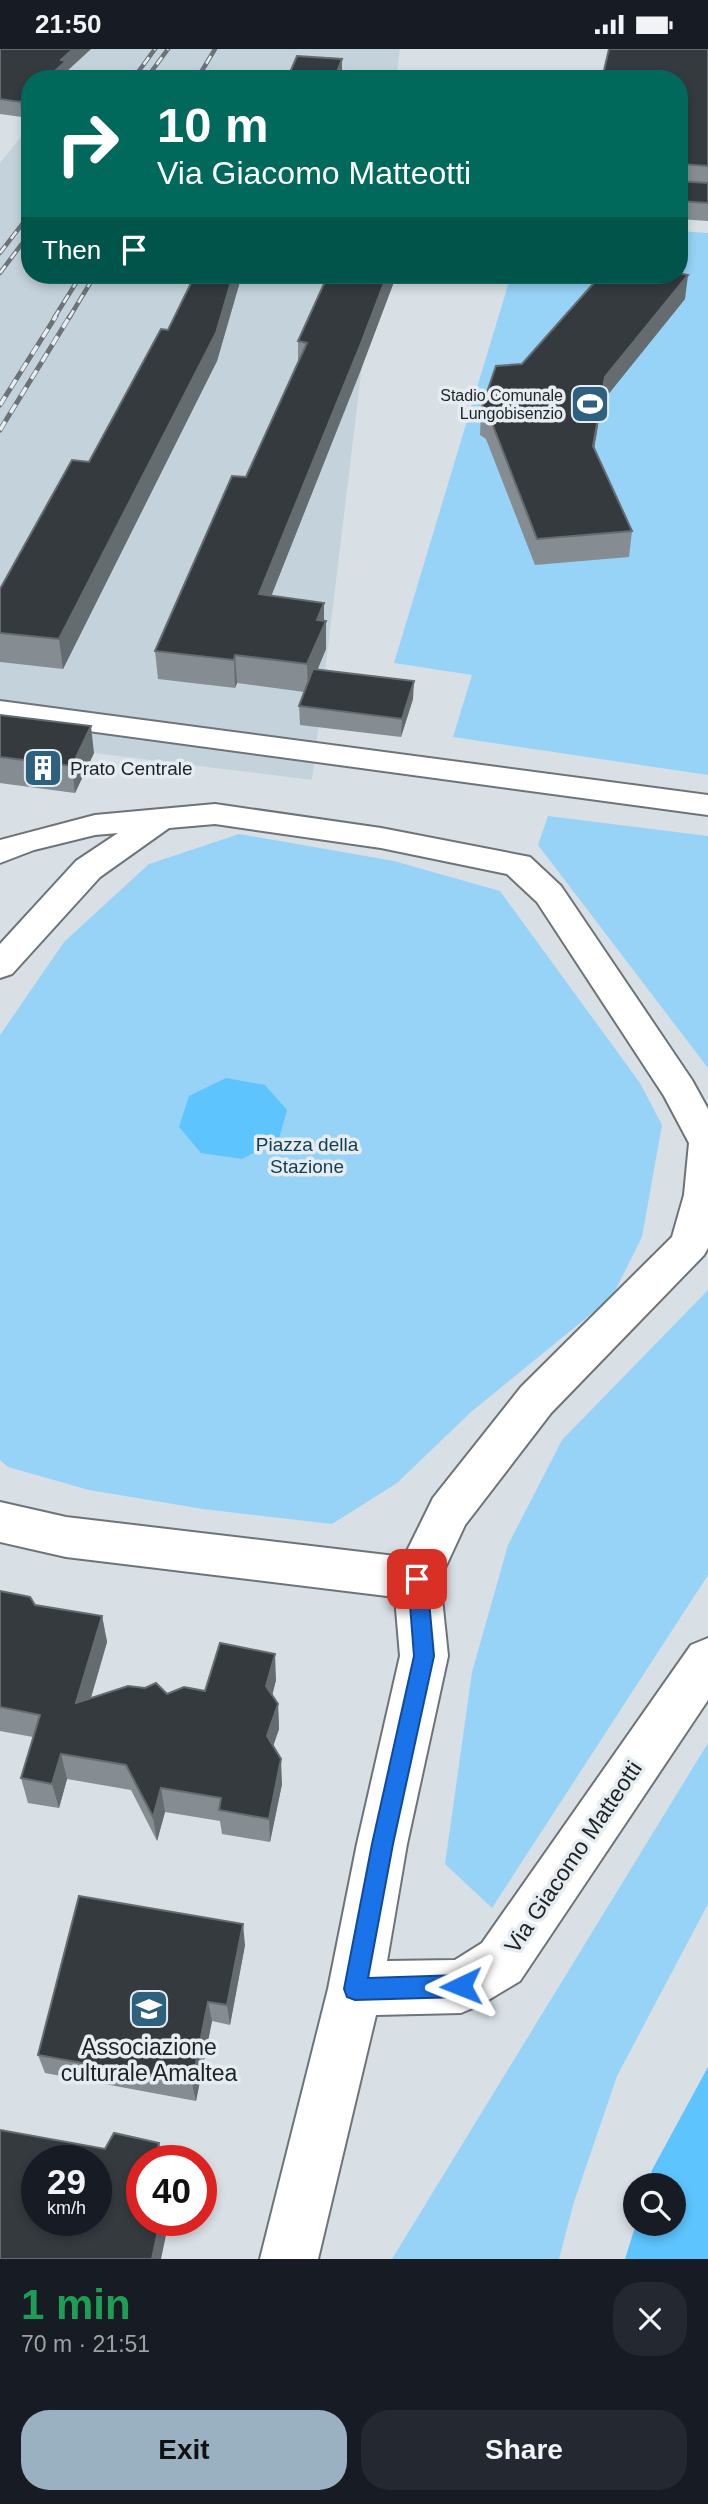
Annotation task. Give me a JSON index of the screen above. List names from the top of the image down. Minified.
{"streets":{"street":["Via Giacomo Matteotti"]},"parks":["Piazza della Stazione"],"places":{"sports":["Stadio Comunale Lungobisenzio"],"building":["Prato Centrale"],"school or university":["Associazione culturale Amaltea"]},"page":{"status":"21:50","turn":["10 m","Via Giacomo Matteotti"],"then":"Then","speed":"29 km/h","limit":"40","heading":["1 min","70 m · 21:51"],"buttons":["Exit","Share"]}}
